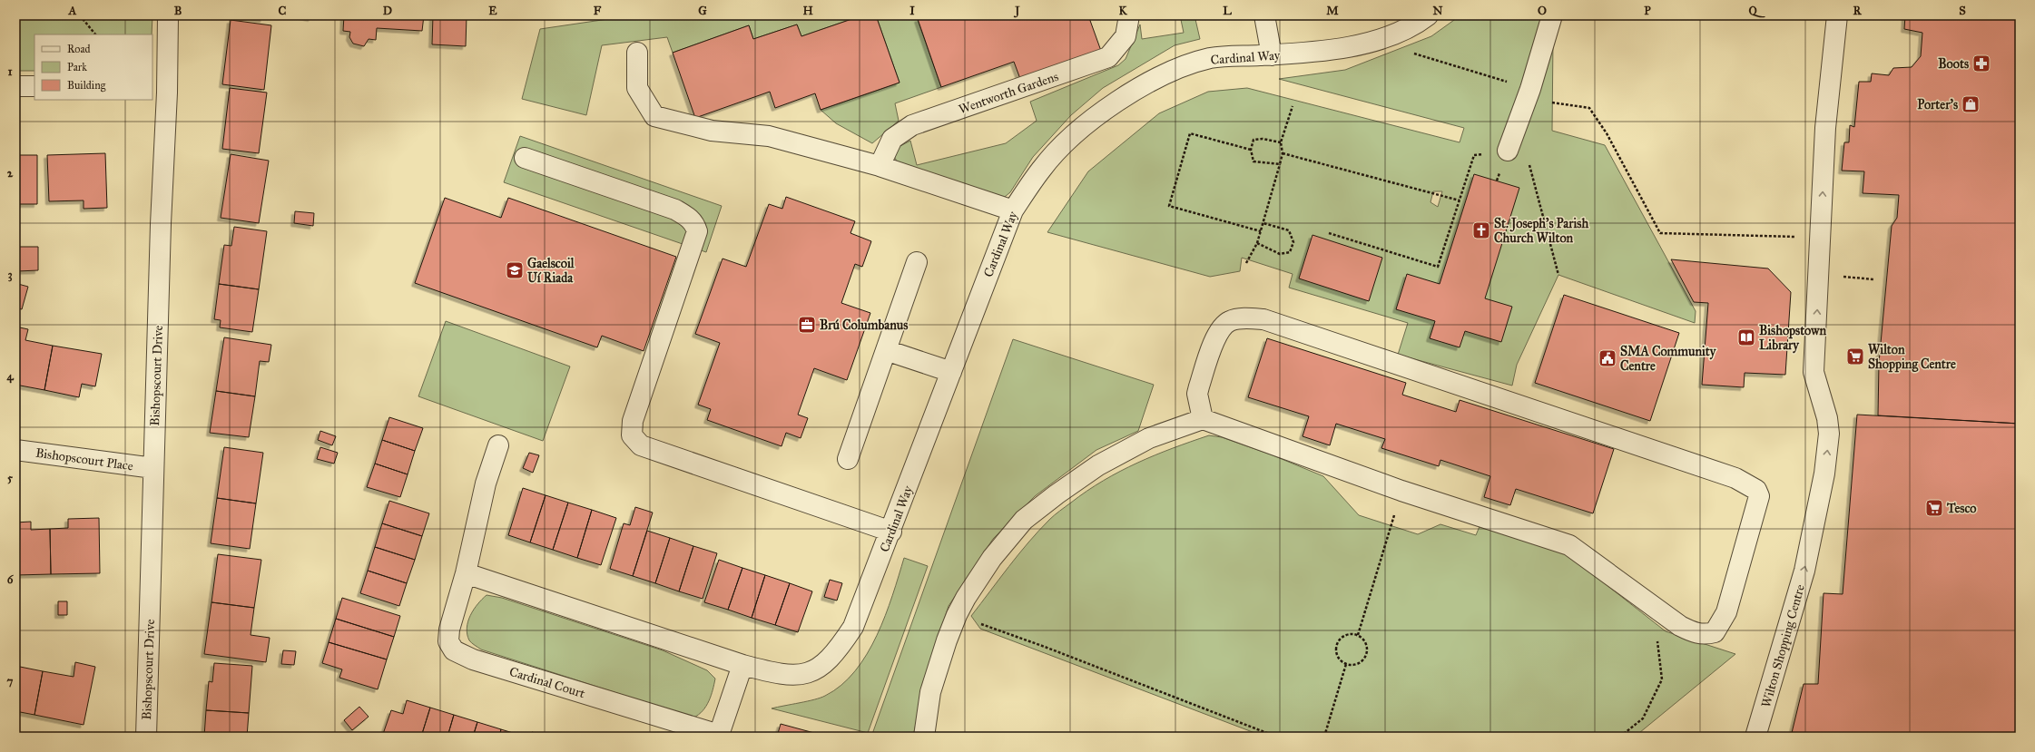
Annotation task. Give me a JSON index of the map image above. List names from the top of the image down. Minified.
{"streets":{"street":["Cardinal Way","Wentworth Gardens","Bishopscourt Drive","Bishopscourt Place","Wilton Shopping Centre","Cardinal Court"]},"crossings":[["Cardinal Way","Cardinal Court"],["Bishopscourt Drive","Bishopscourt Place"]],"one_way":["Wilton Shopping Centre"],"places":{"pharmacy":["Boots"],"shop":["Porter's"],"church":["St. Joseph's Parish Church Wilton"],"school or university":["Gaelscoil Uí Riada"],"office":["Brú Columbanus"],"library":["Bishopstown Library"],"supermarket":["Wilton Shopping Centre","Tesco"],"public building":["SMA Community Centre"]},"legend":["Road","Park","Building"],"grid":{"columns":["A","B","C","D","E","F","G","H","I","J","K","L","M","N","O","P","Q","R","S"],"rows":["1","2","3","4","5","6","7"]}}
